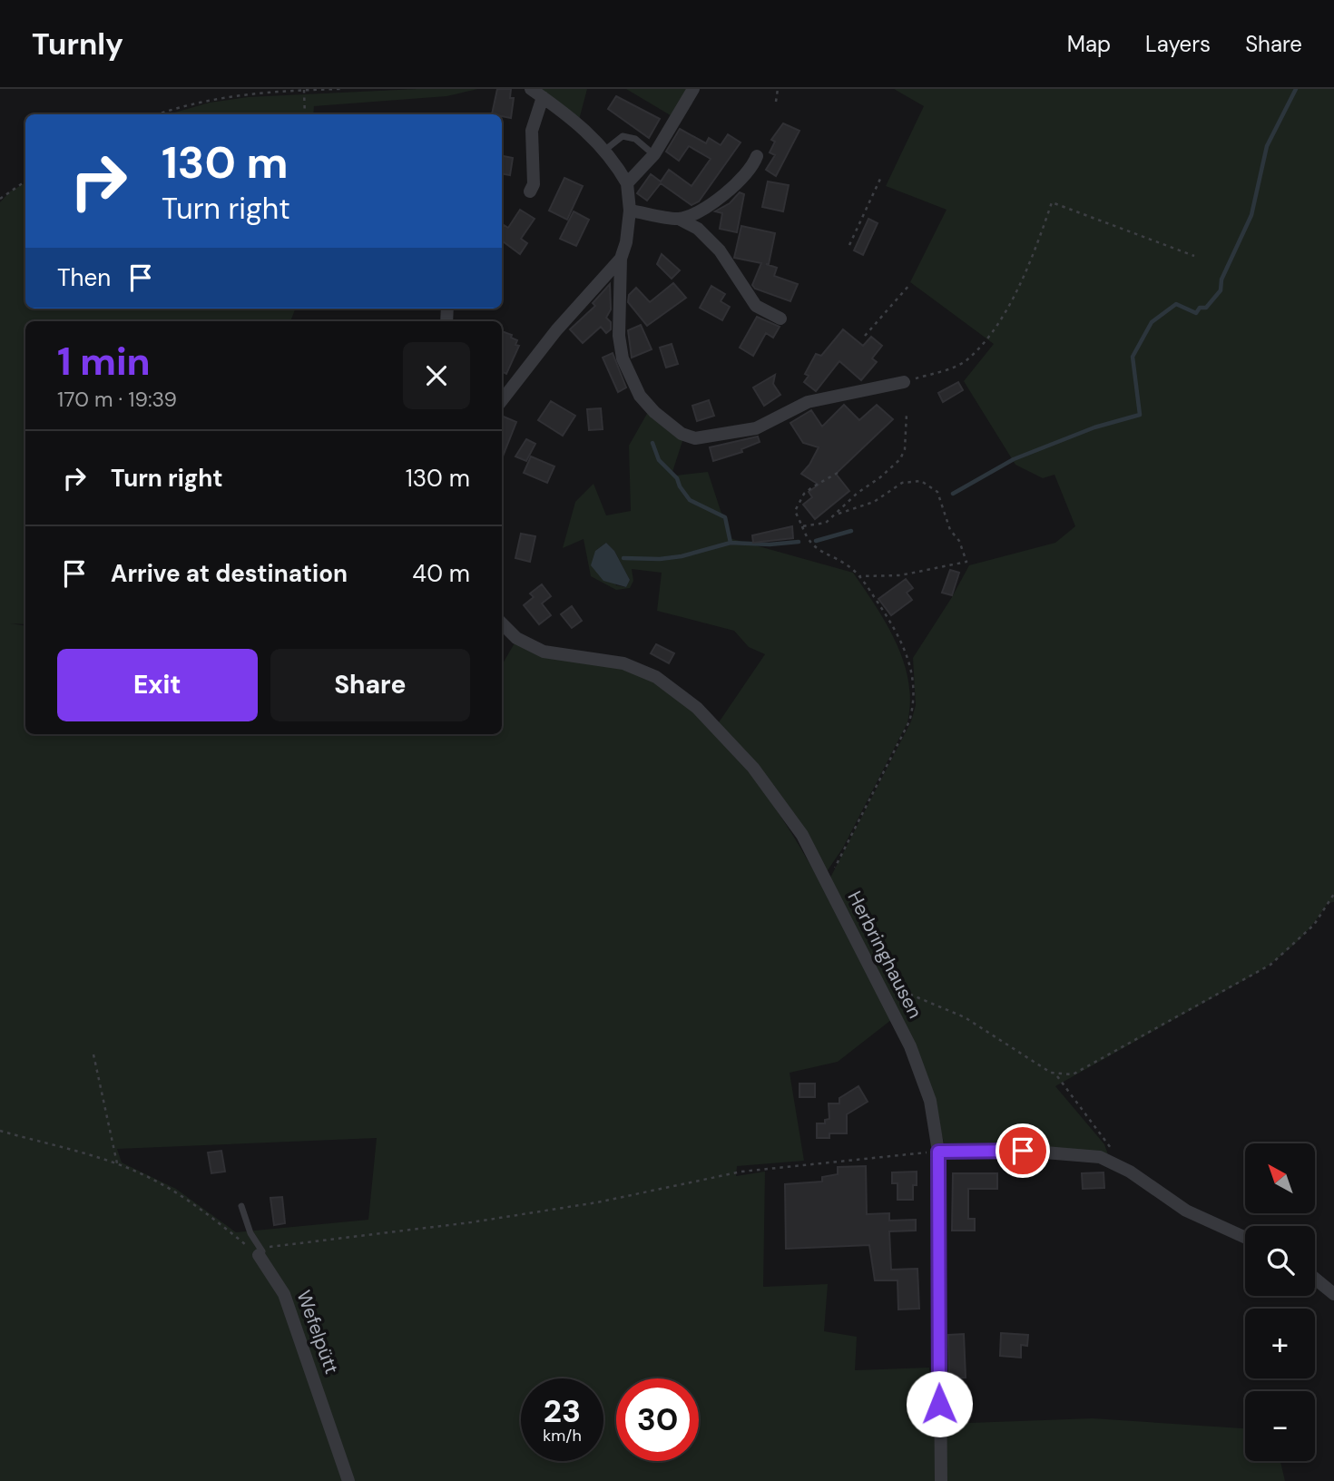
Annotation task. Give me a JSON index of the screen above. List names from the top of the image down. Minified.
{"streets":{"street":["Herbringhausen","Wefelpütt"]},"north":"top left","page":{"header":"Turnly","nav":["Map","Layers","Share"],"turn":["130 m","Turn right"],"then":"Then","heading":["1 min","170 m · 19:39"],"list":[{"name":"Turn right","value":"130 m"},{"name":"Arrive at destination","value":"40 m"}],"buttons":["Exit","Share"],"map_buttons":["+","−"],"speed":"23 km/h","limit":"30"}}
